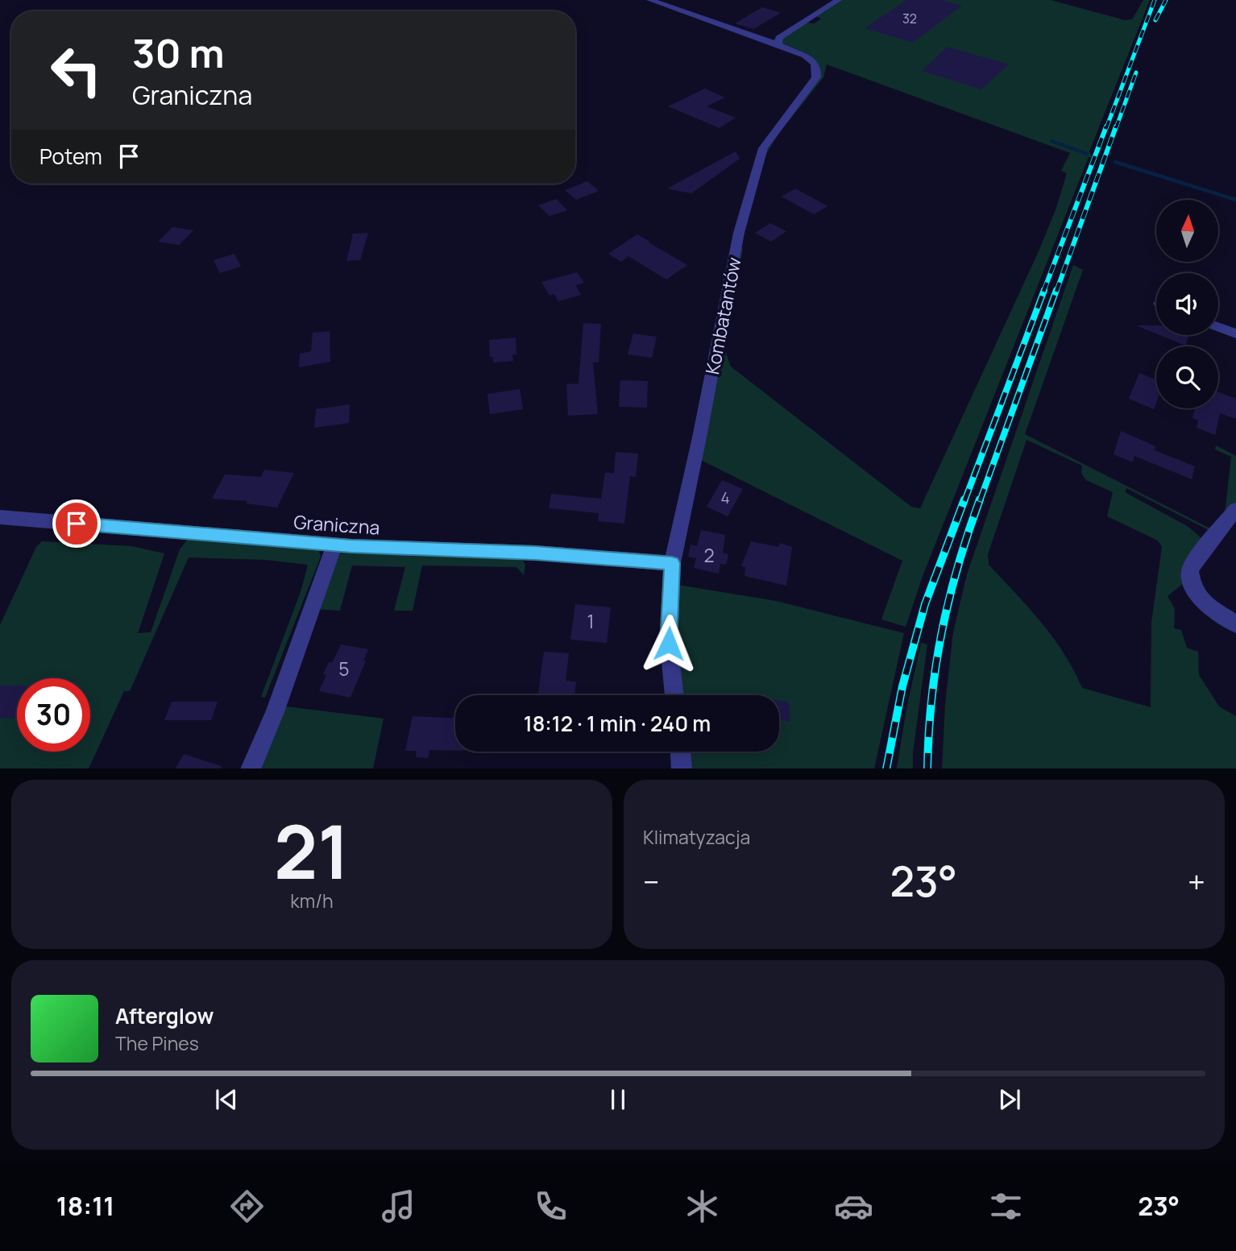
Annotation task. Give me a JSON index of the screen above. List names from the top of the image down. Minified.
{"streets":{"street":["Kombatantów","Graniczna"]},"crossings":[["Kombatantów","Graniczna"]],"house_numbers":["32","4","2","1","5"],"north":"top","page":{"turn":["30 m","Graniczna"],"then":"Potem","limit":"30","trip":"18:12 · 1 min · 240 m","tile":[["21","km/h"],"Klimatyzacja"],"heat":["−","23°","+"],"song":["Afterglow","The Pines"],"tabs":["18:11","23°"]}}
